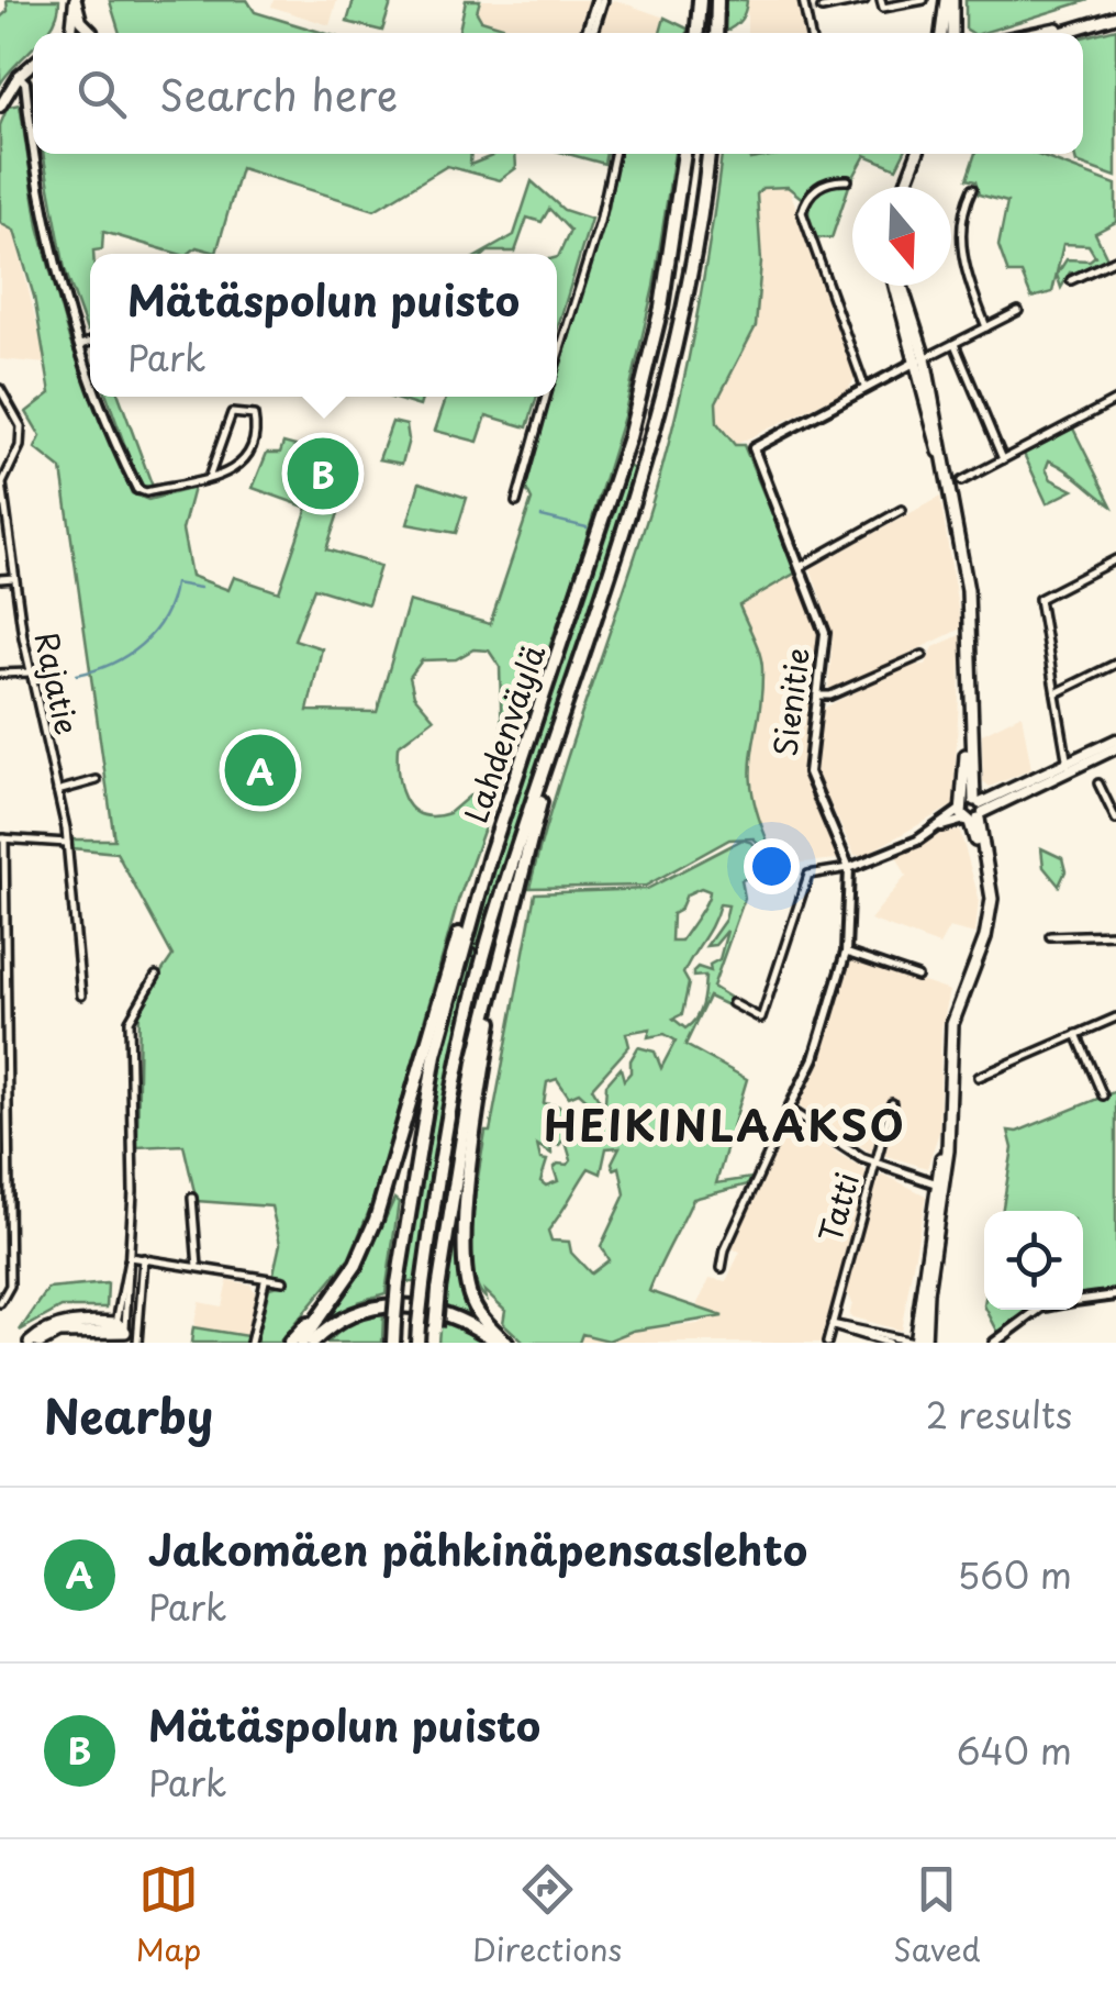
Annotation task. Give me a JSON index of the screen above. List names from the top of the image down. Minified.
{"streets":{"highway":["Lahdenväylä"],"street":["Rajatie","Sienitie","Tatti"]},"districts":["HEIKINLAAKSO"],"north":"bottom","page":{"search":"Search here","popup":["Mätäspolun puisto","Park"],"pins":["B","A"],"heading":["Nearby","2 results"],"list":[{"mark":"A","name":"Jakomäen pähkinäpensaslehto","note":"Park","value":"560 m"},{"mark":"B","name":"Mätäspolun puisto","note":"Park","value":"640 m"}],"nav":["Map","Directions","Saved"]}}
